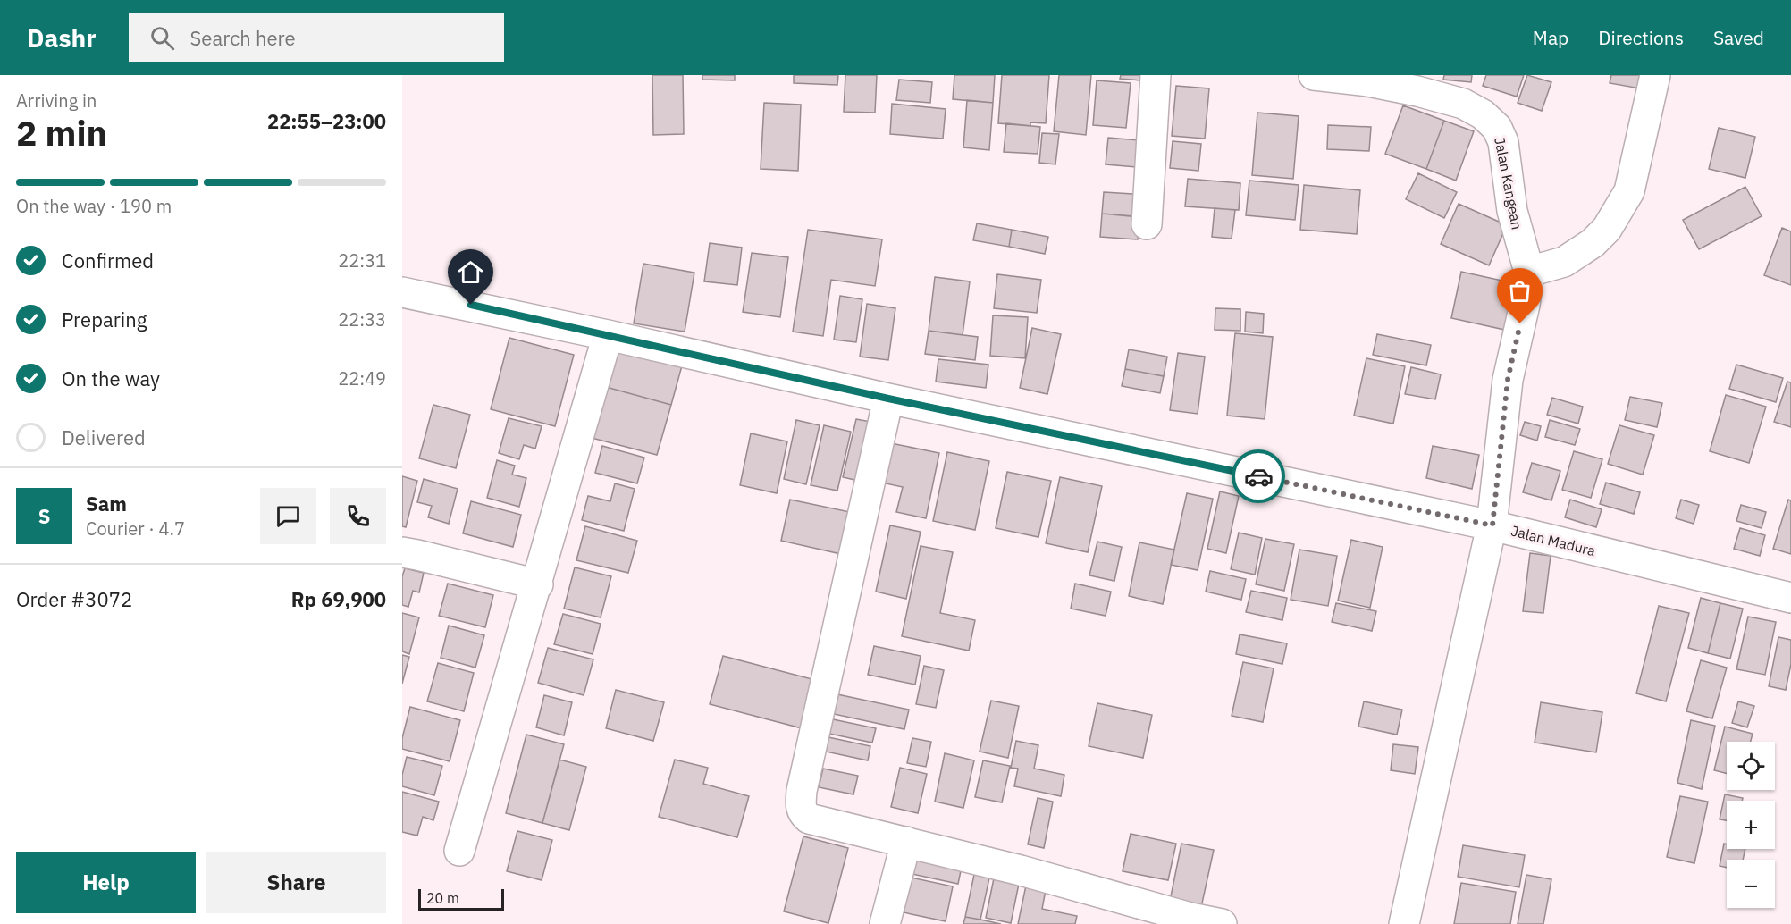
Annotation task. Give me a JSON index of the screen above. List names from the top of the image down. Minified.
{"streets":{"street":["Jalan Kangean","Jalan Madura"]},"crossings":[["Jalan Kangean","Jalan Madura"]],"scale_bar":"20 m","page":{"header":"Dashr","search":"Search here","nav":["Map","Directions","Saved"],"heading":["2 min","Arriving in","22:55–23:00"],"panel":["Sam","Courier · 4.7","Order #3072","Rp 69,900"],"bar":"On the way · 190 m","list":[["Confirmed","22:31"],["Preparing","22:33"],["On the way","22:49"],"Delivered"],"round":"S","map_buttons":["+","−"],"buttons":["Help","Share"],"scale":"20 m"}}
